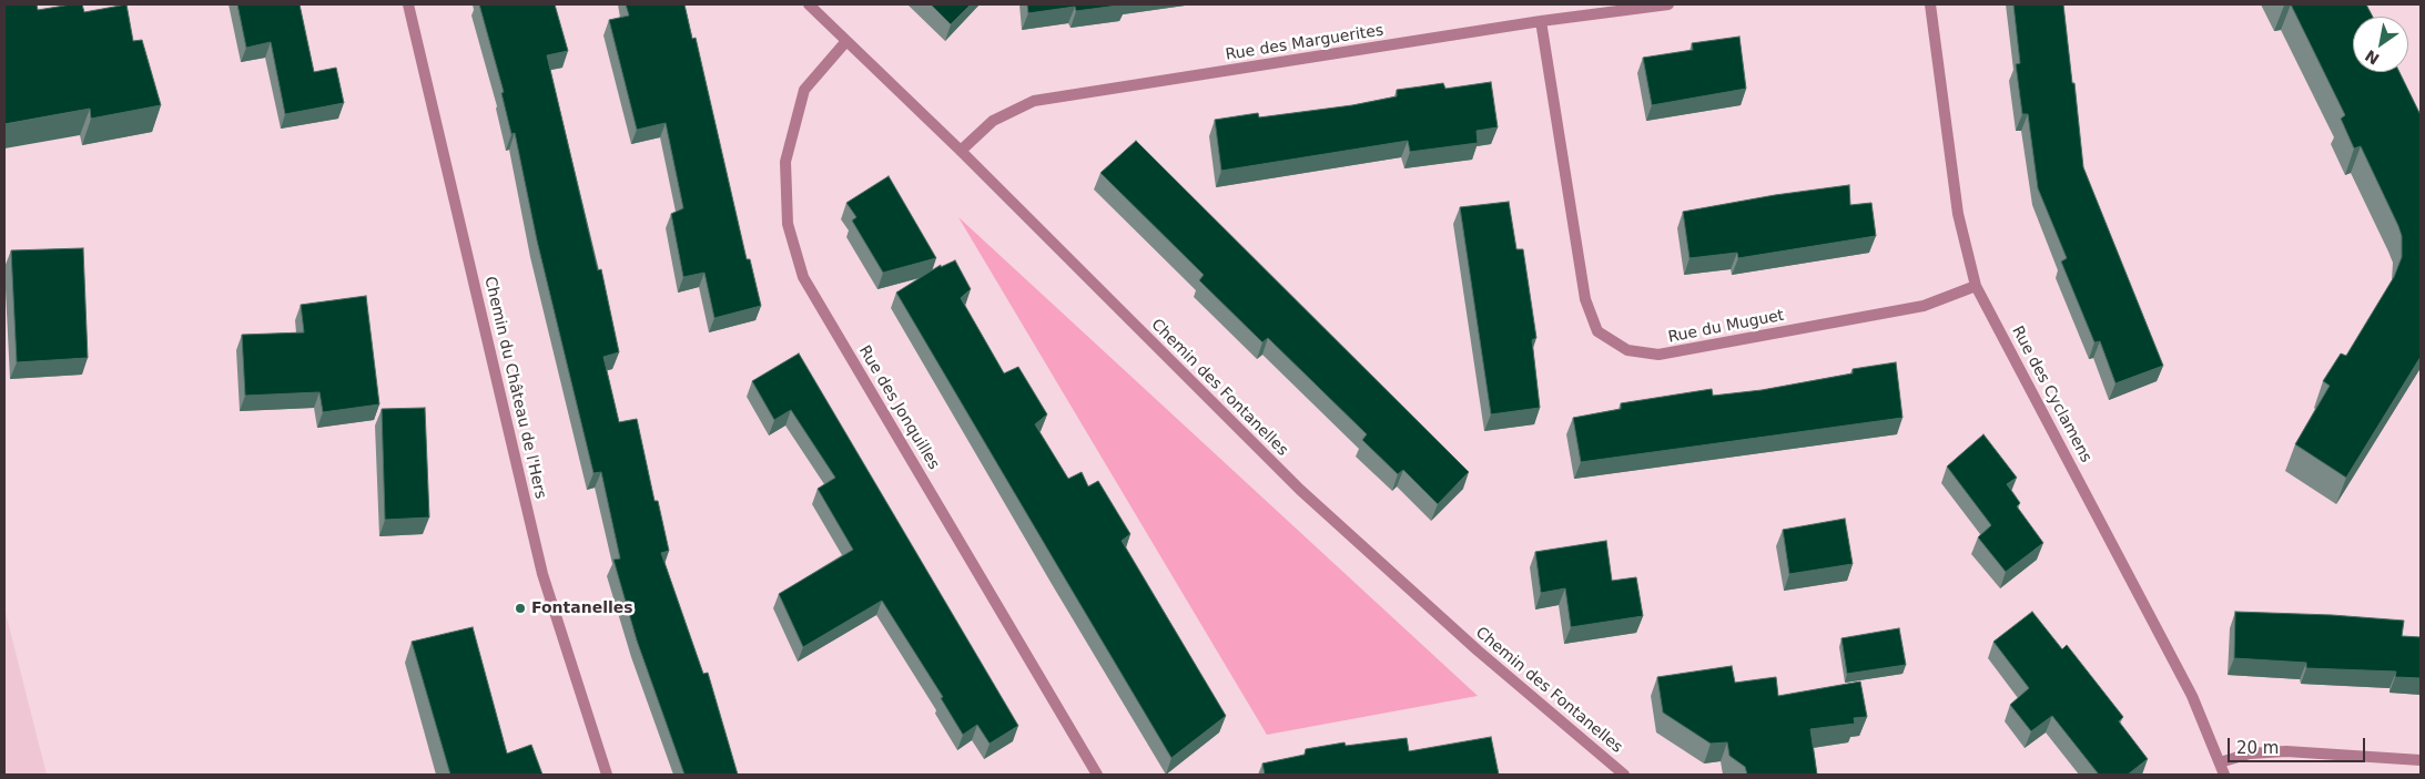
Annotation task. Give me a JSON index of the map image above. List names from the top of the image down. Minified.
{"streets":{"street":["Rue des Marguerites","Rue du Muguet","Chemin du Château de l'Hers","Chemin des Fontanelles","Rue des Cyclamens","Rue des Jonquilles"]},"crossings":[["Rue des Marguerites","Rue du Muguet"],["Rue des Marguerites","Chemin des Fontanelles"],["Rue du Muguet","Rue des Cyclamens"],["Chemin des Fontanelles","Rue des Jonquilles"]],"places":["Fontanelles"],"scale_bar":"20 m","north":"bottom left"}
